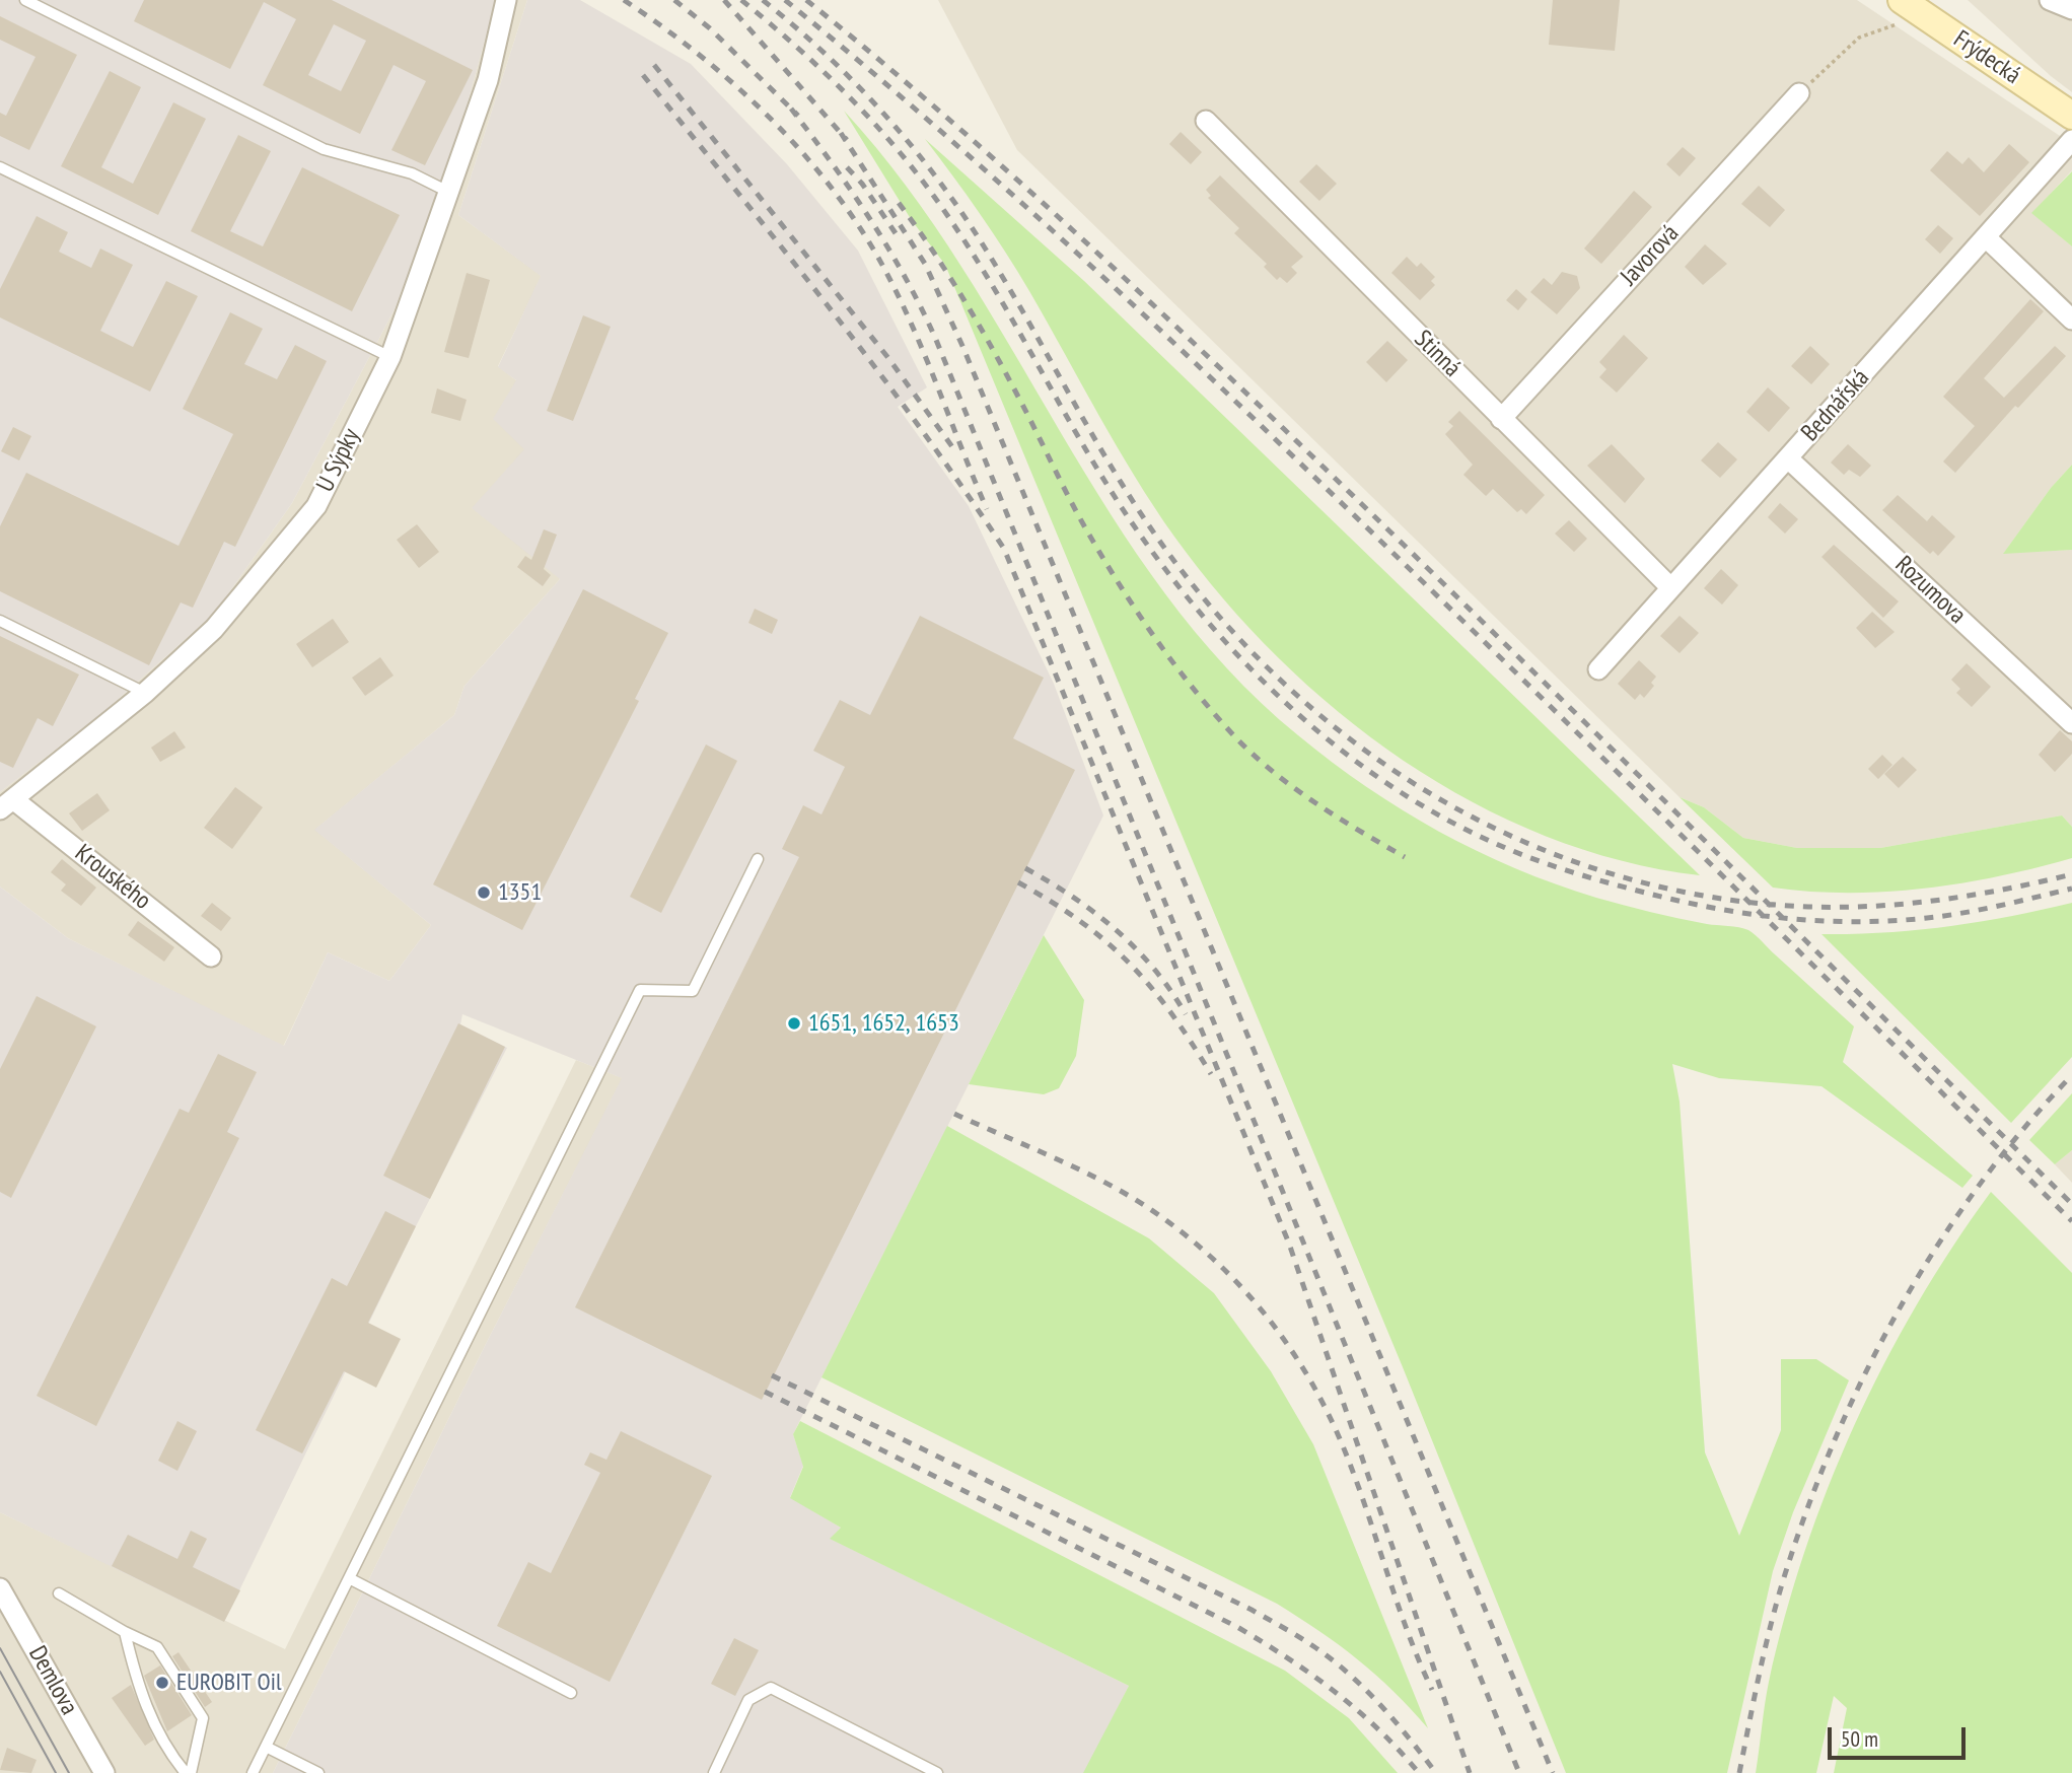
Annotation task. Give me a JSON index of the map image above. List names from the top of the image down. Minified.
{"streets":{"main road":["Frýdecká"],"street":["Javorová","Stinná","Bednářská","U Sýpky","Rozumova","Krouského","Demlova"]},"crossings":[["Javorová","Stinná"],["Stinná","Bednářská"],["Bednářská","Rozumova"],["U Sýpky","Krouského"]],"places":["1351","1651, 1652, 1653","EUROBIT Oil"],"scale_bar":"50 m"}
